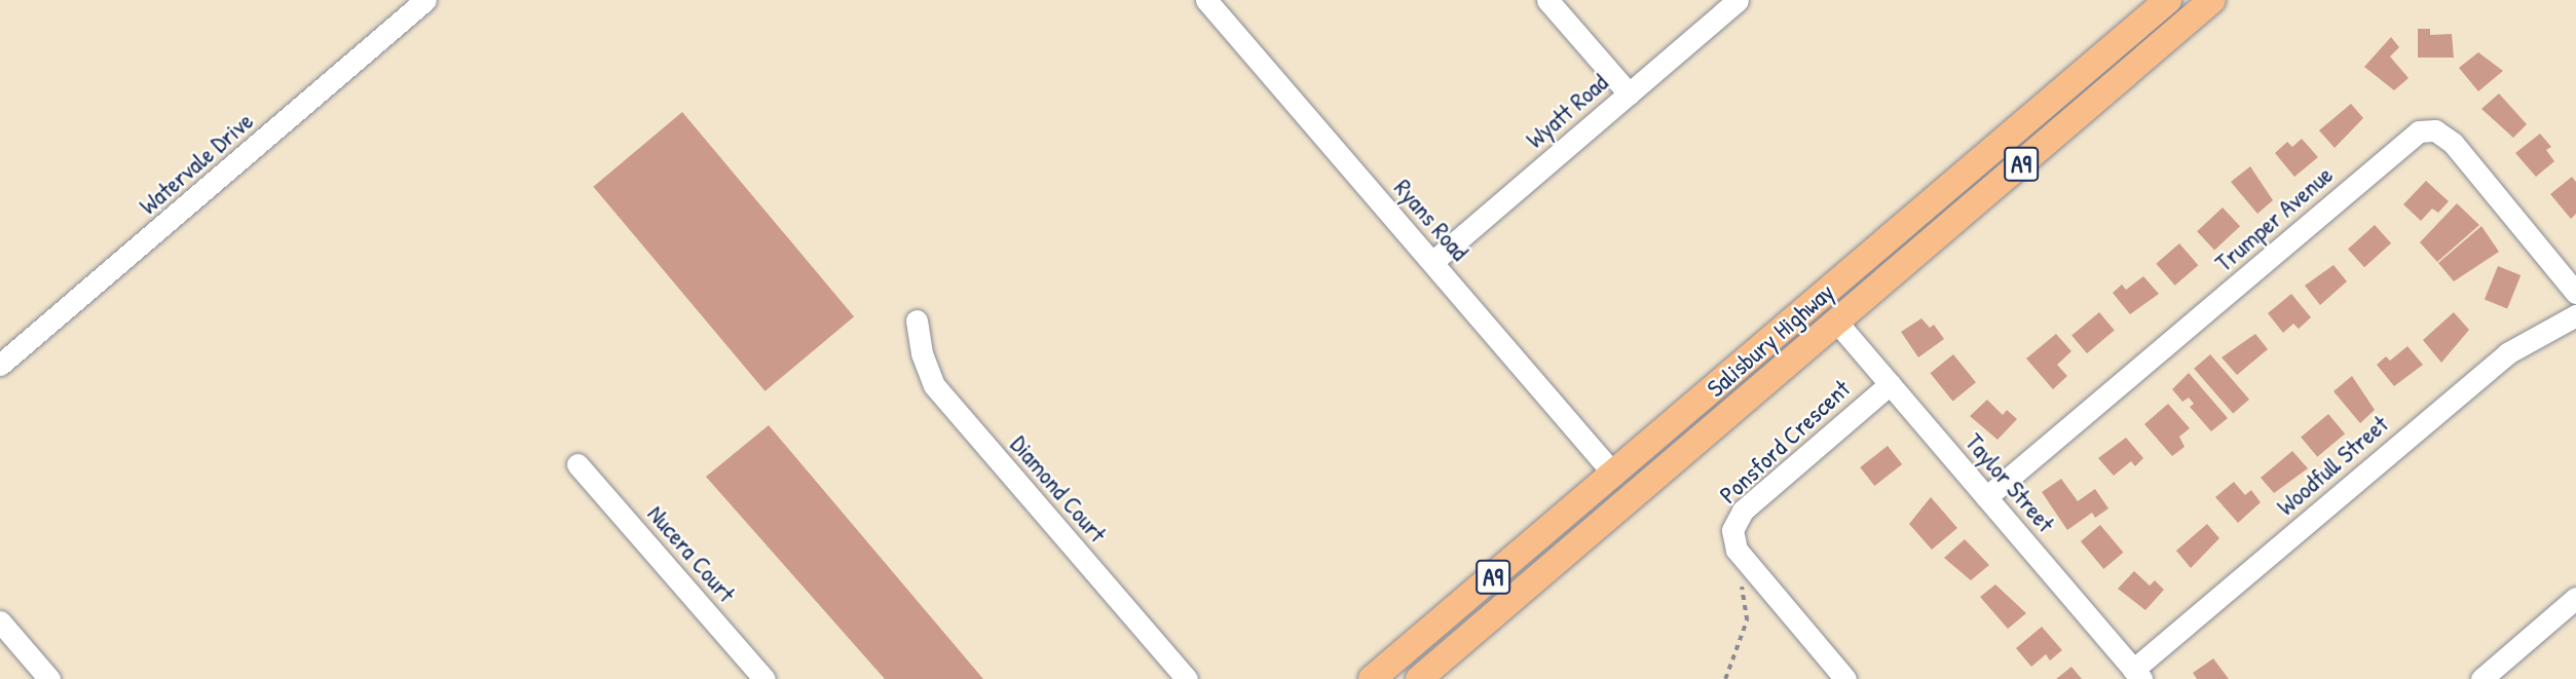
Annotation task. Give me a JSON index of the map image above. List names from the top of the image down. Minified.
{"streets":{"main road":["A9","Salisbury Highway"],"street":["Wyatt Road","Watervale Drive","Trumper Avenue","Ryans Road","Ponsford Crescent","Woodfull Street","Taylor Street","Diamond Court","Nucera Court"]},"crossings":[["Wyatt Road","Ryans Road"],["Trumper Avenue","Taylor Street"],["Ryans Road","Salisbury Highway"],["Salisbury Highway","Taylor Street"],["Ponsford Crescent","Taylor Street"],["Woodfull Street","Taylor Street"]]}
